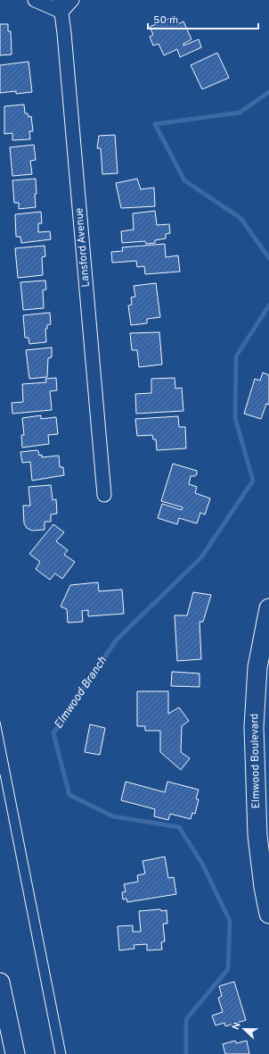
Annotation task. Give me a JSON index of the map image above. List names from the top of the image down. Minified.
{"streets":{"street":["Lansford Avenue","Elmwood Boulevard"]},"water":["Elmwood Branch"],"scale_bar":"50 m","north":"left"}
